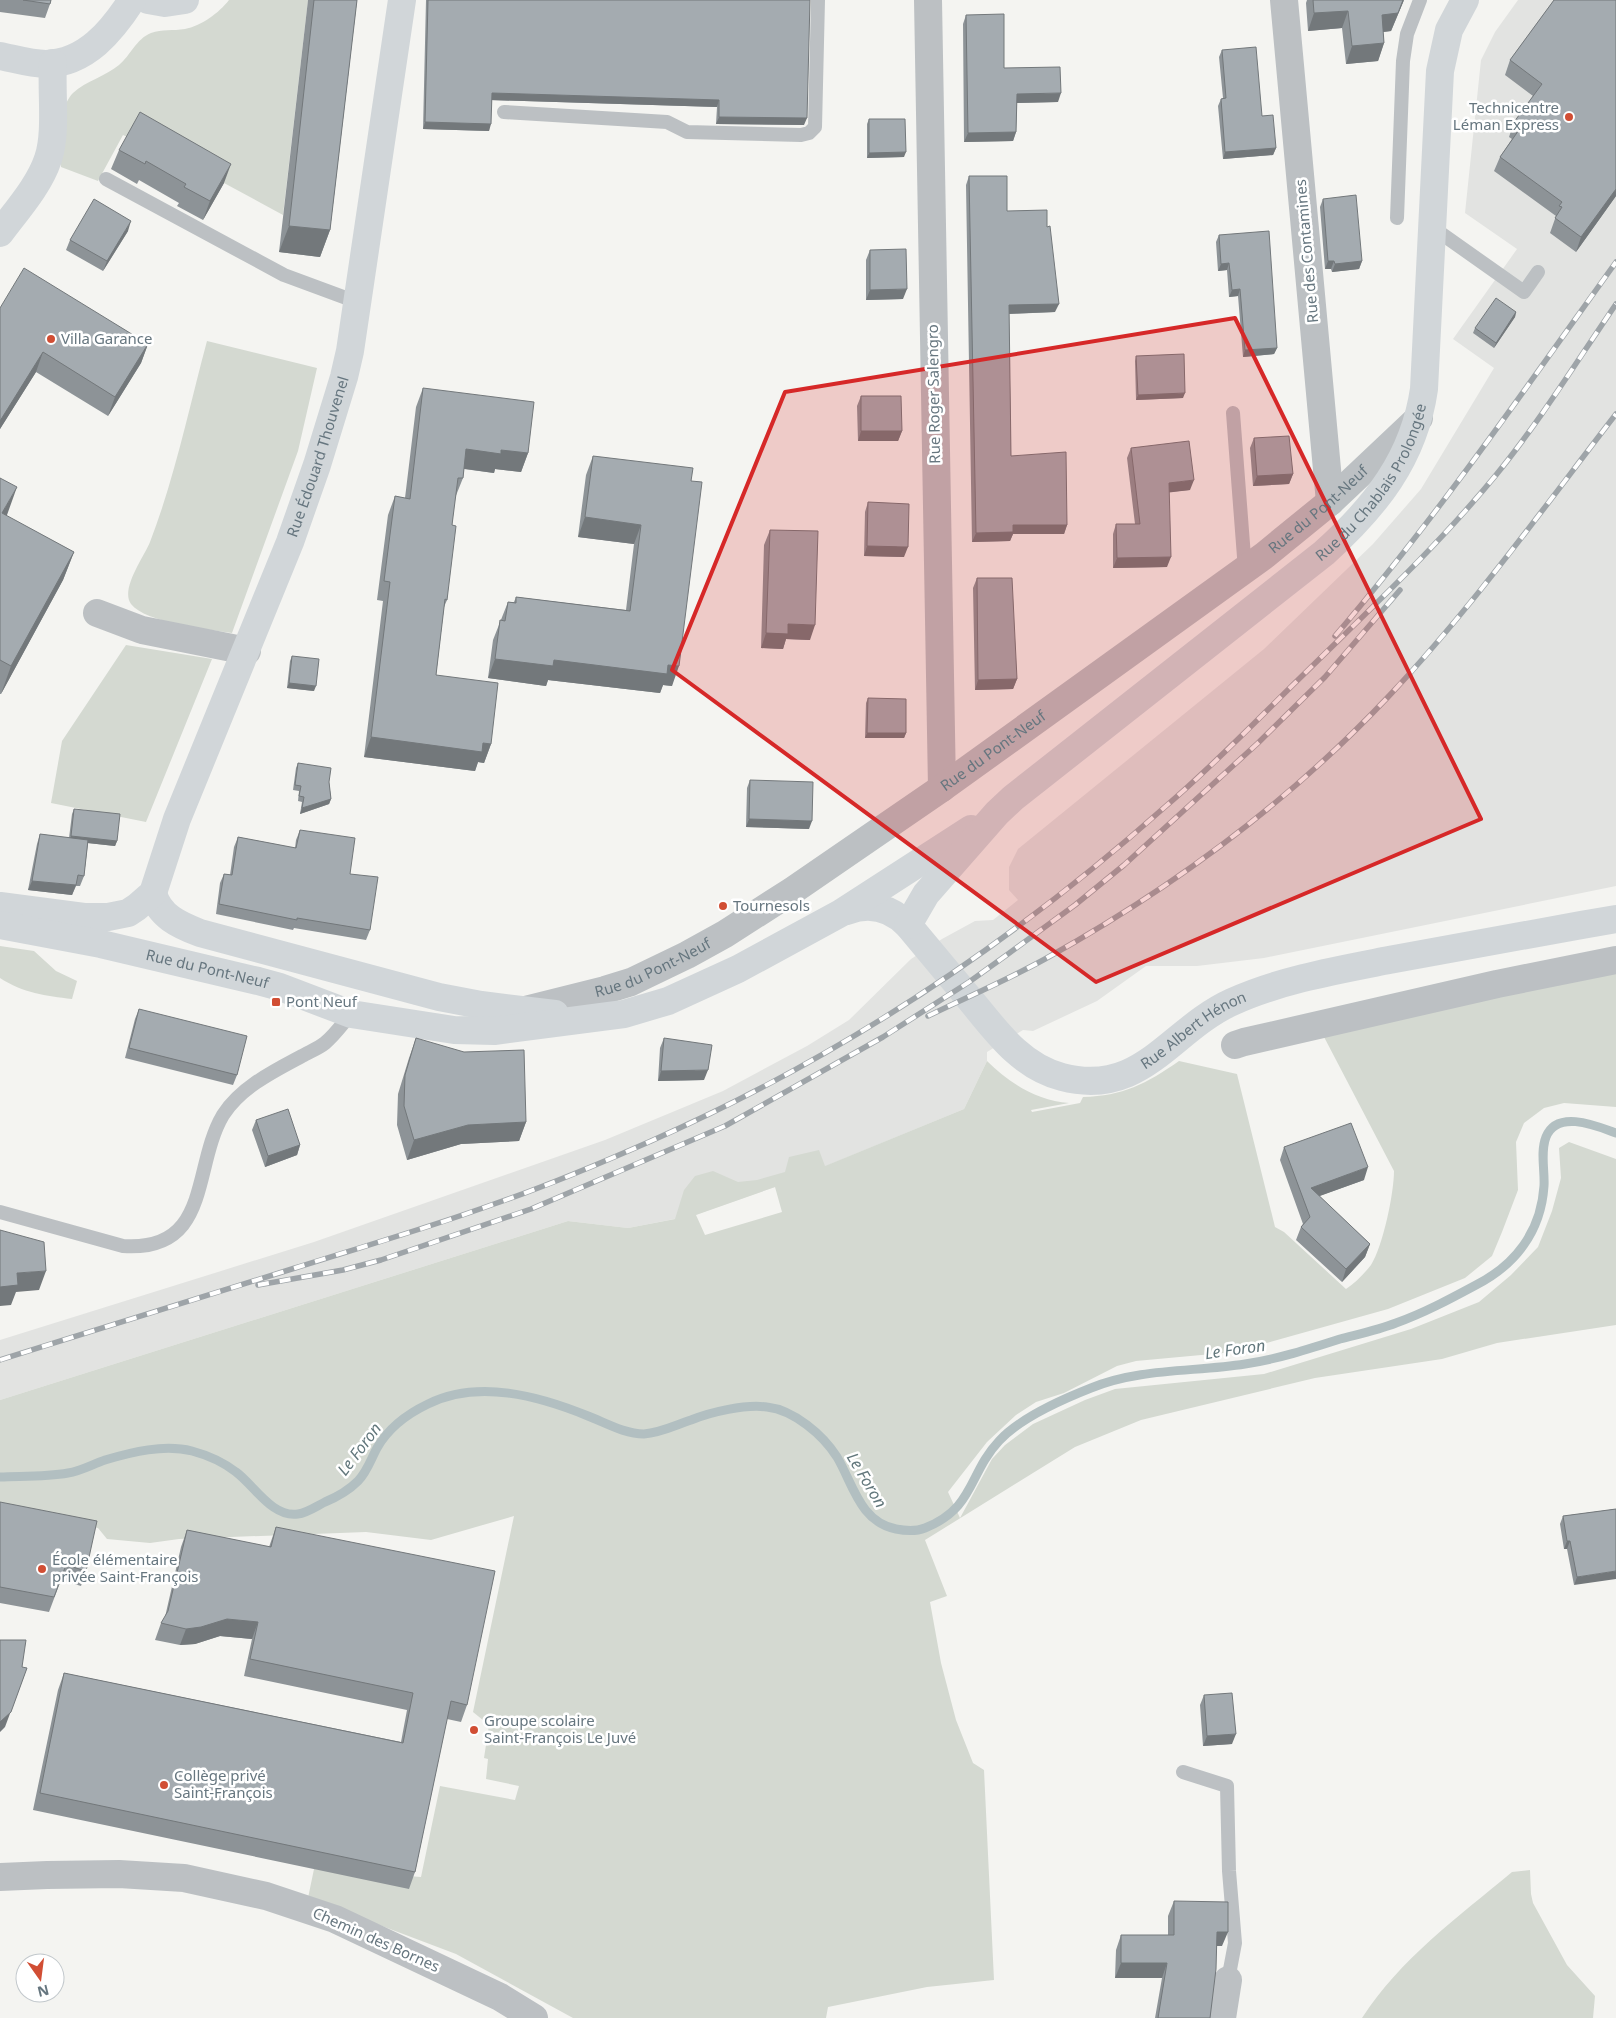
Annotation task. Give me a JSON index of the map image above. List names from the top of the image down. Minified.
{"streets":{"street":["Rue des Contamines","Rue Roger Salengro","Rue Édouard Thouvenel","Rue du Chablais Prolongée","Rue du Pont-Neuf","Rue Albert Hénon","Chemin des Bornes"]},"crossings":[["Rue des Contamines","Rue du Pont-Neuf"],["Rue Roger Salengro","Rue du Pont-Neuf"],["Rue Édouard Thouvenel","Rue du Pont-Neuf"],["Rue du Chablais Prolongée","Rue du Pont-Neuf"],["Rue du Chablais Prolongée","Rue Albert Hénon"],["Rue du Pont-Neuf","Rue Albert Hénon"]],"water":["Le Foron"],"places":{"other":["Technicentre Léman Express","Villa Garance","Tournesols","École élémentaire privée Saint-François","Groupe scolaire Saint-François Le Juvé","Collège privé Saint-François"],"transit":["Pont Neuf"]},"north":"bottom"}
